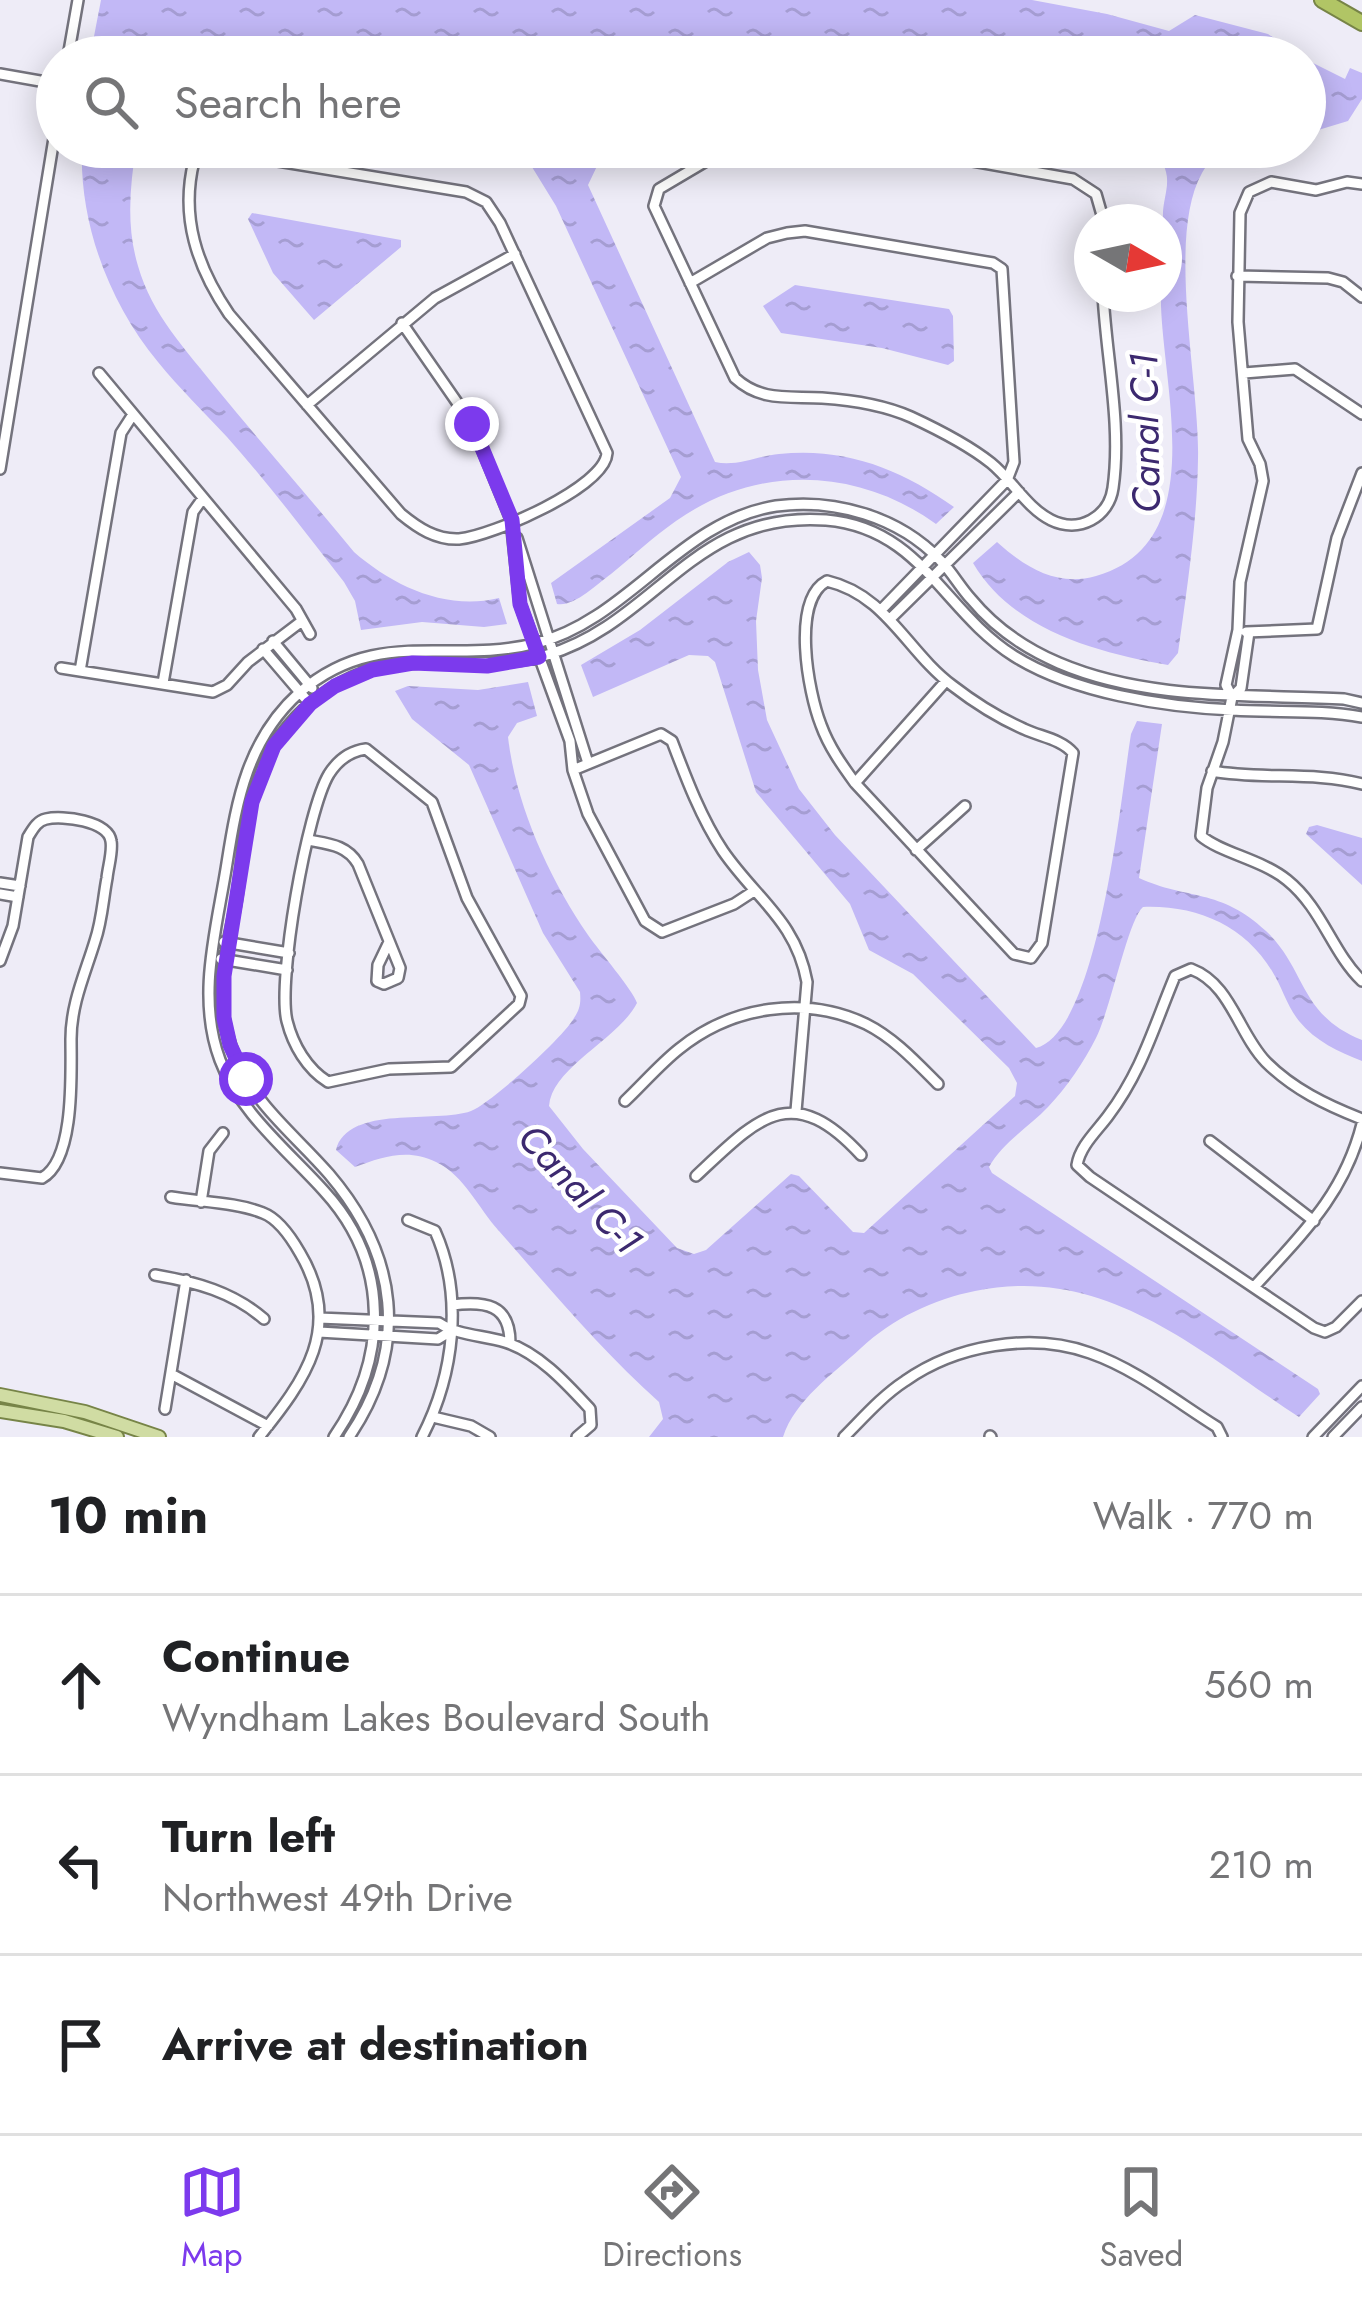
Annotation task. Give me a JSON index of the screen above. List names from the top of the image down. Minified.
{"water":["Canal C-1"],"north":"right","page":{"search":"Search here","heading":["10 min","Walk · 770 m"],"list":[["Continue","Wyndham Lakes Boulevard South","560 m"],["Turn left","Northwest 49th Drive","210 m"],"Arrive at destination"],"nav":["Map","Directions","Saved"]}}
